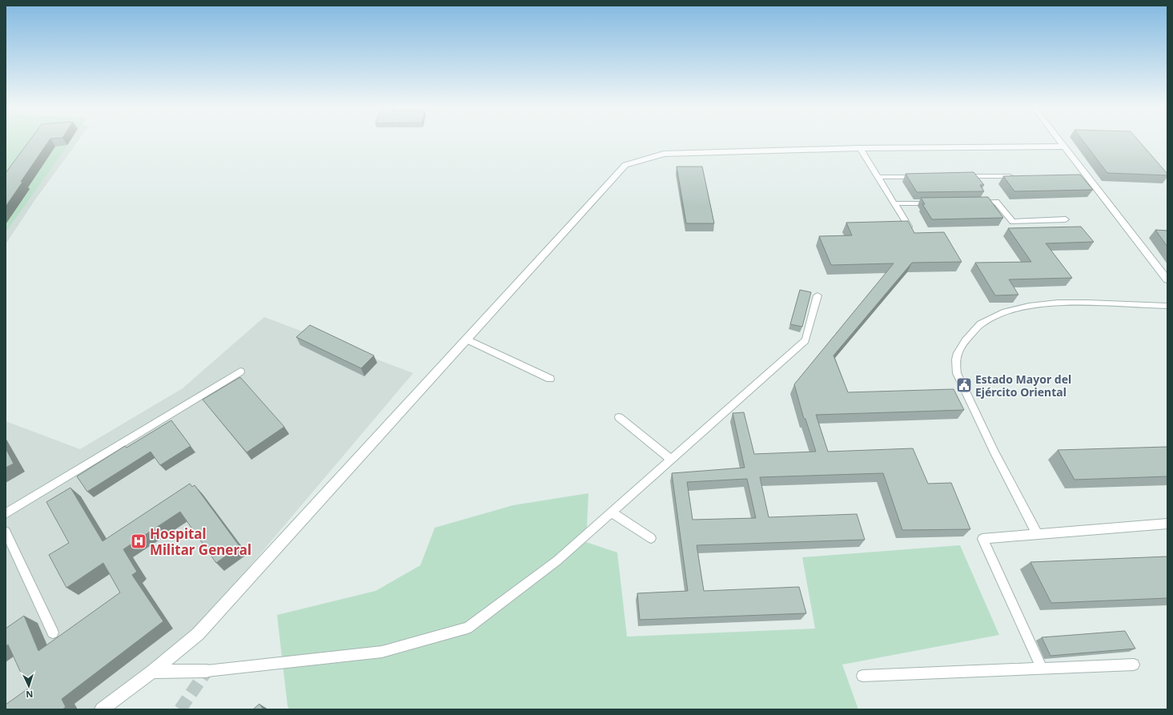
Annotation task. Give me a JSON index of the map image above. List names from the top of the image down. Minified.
{"places":{"public building":["Estado Mayor del Ejército Oriental"],"hospital":["Hospital Militar General"]},"north":"bottom"}
